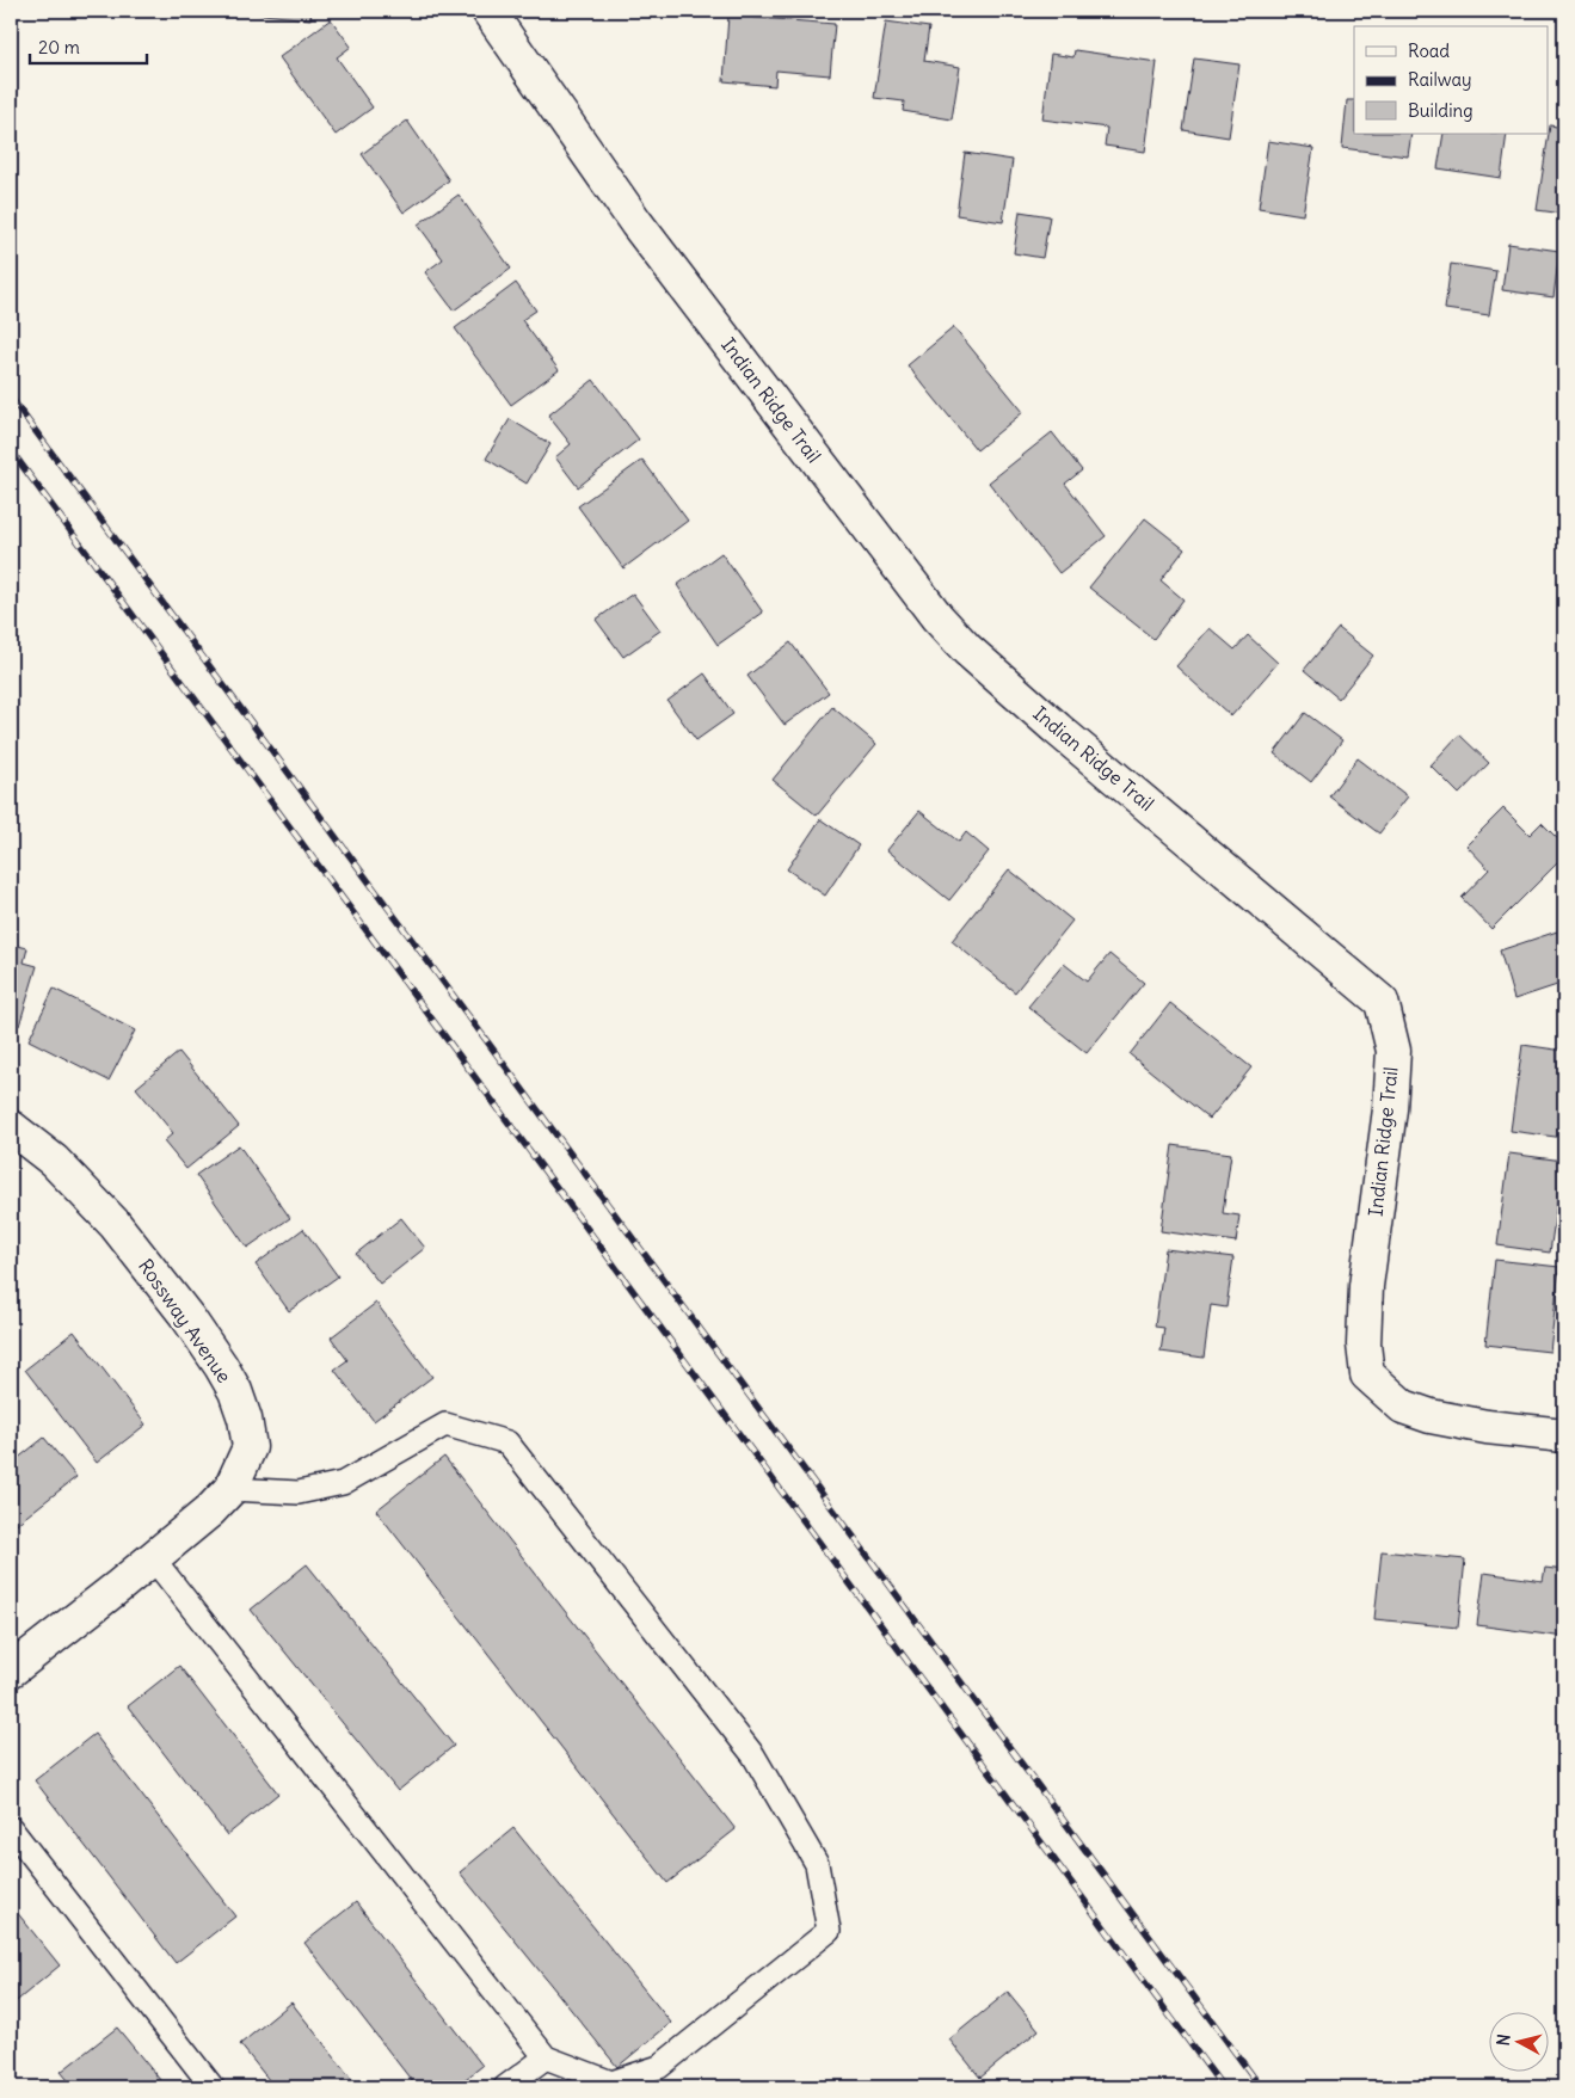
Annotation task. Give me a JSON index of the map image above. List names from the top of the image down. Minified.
{"streets":{"street":["Indian Ridge Trail","Rossway Avenue"]},"legend":["Road","Railway","Building"],"scale_bar":"20 m","north":"left"}
